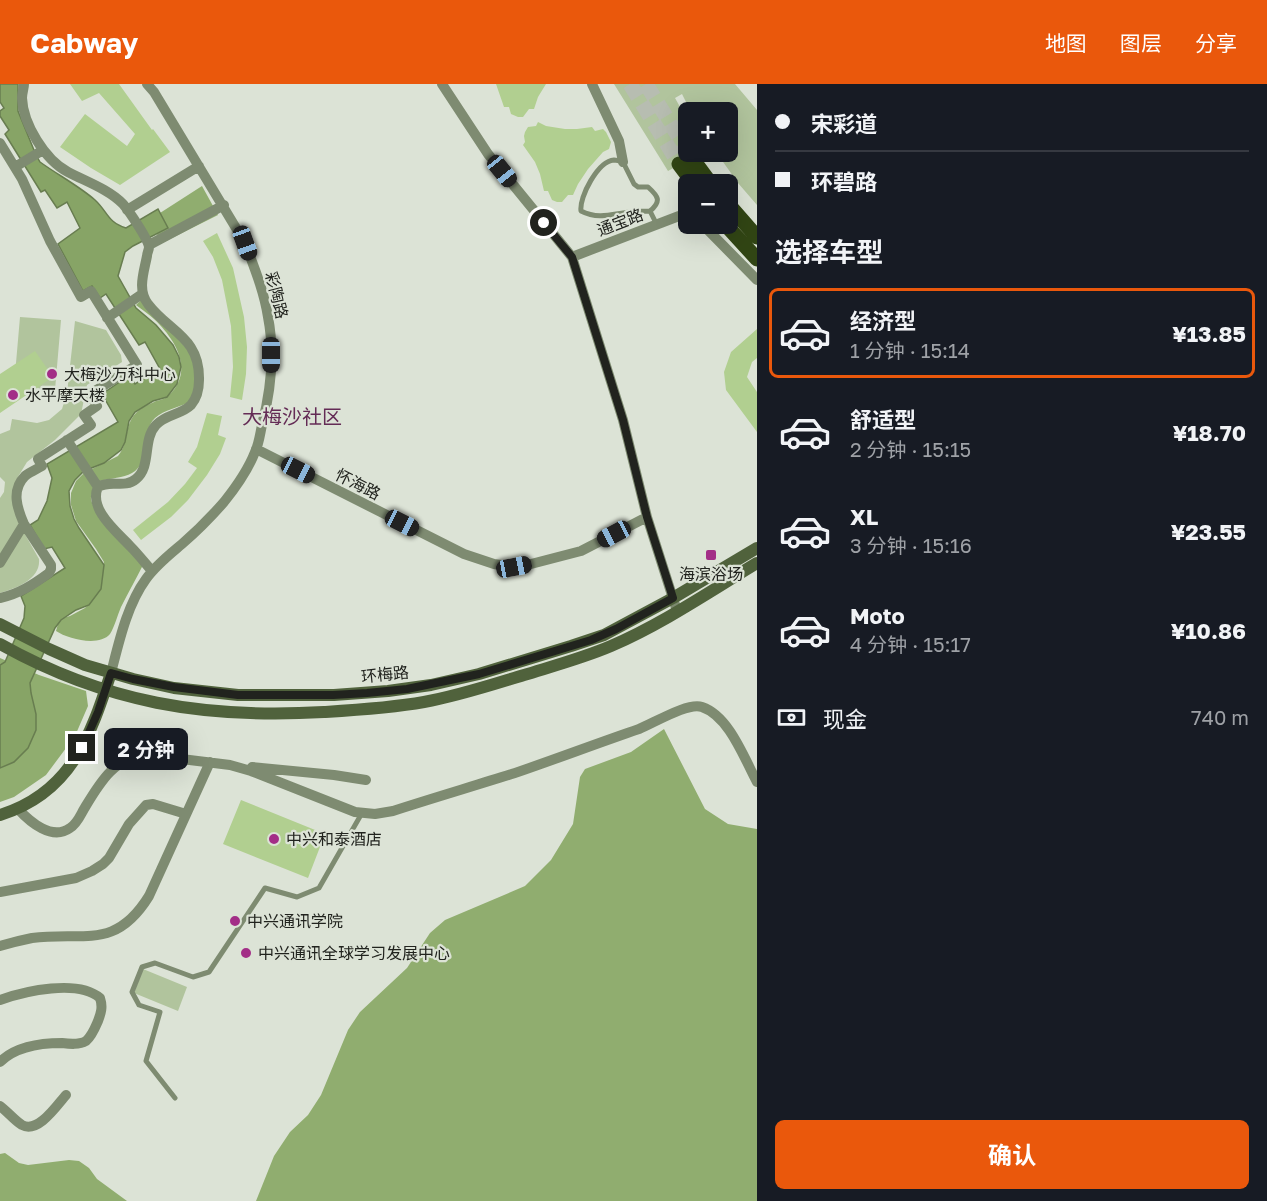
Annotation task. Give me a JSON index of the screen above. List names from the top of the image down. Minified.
{"streets":{"main road":["环梅路"],"street":["通宝路","彩陶路","怀海路"]},"crossings":[["彩陶路","怀海路"],["彩陶路","环梅路"]],"districts":["大梅沙社区"],"places":{"other":["大梅沙万科中心","水平摩天楼","中兴和泰酒店","中兴通讯学院","中兴通讯全球学习发展中心"],"transit":["海滨浴场"]},"page":{"header":"Cabway","nav":["地图","图层","分享"],"banner":["宋彩道","环碧路"],"map_buttons":["+","−"],"heading":"选择车型","list":[{"name":"经济型","note":"1 分钟 · 15:14","value":"¥13.85"},{"name":"舒适型","note":"2 分钟 · 15:15","value":"¥18.70"},{"name":"XL","note":"3 分钟 · 15:16","value":"¥23.55"},{"name":"Moto","note":"4 分钟 · 15:17","value":"¥10.86"}],"pay":["现金","740 m"],"bubble":"2 分钟","buttons":"确认"}}
